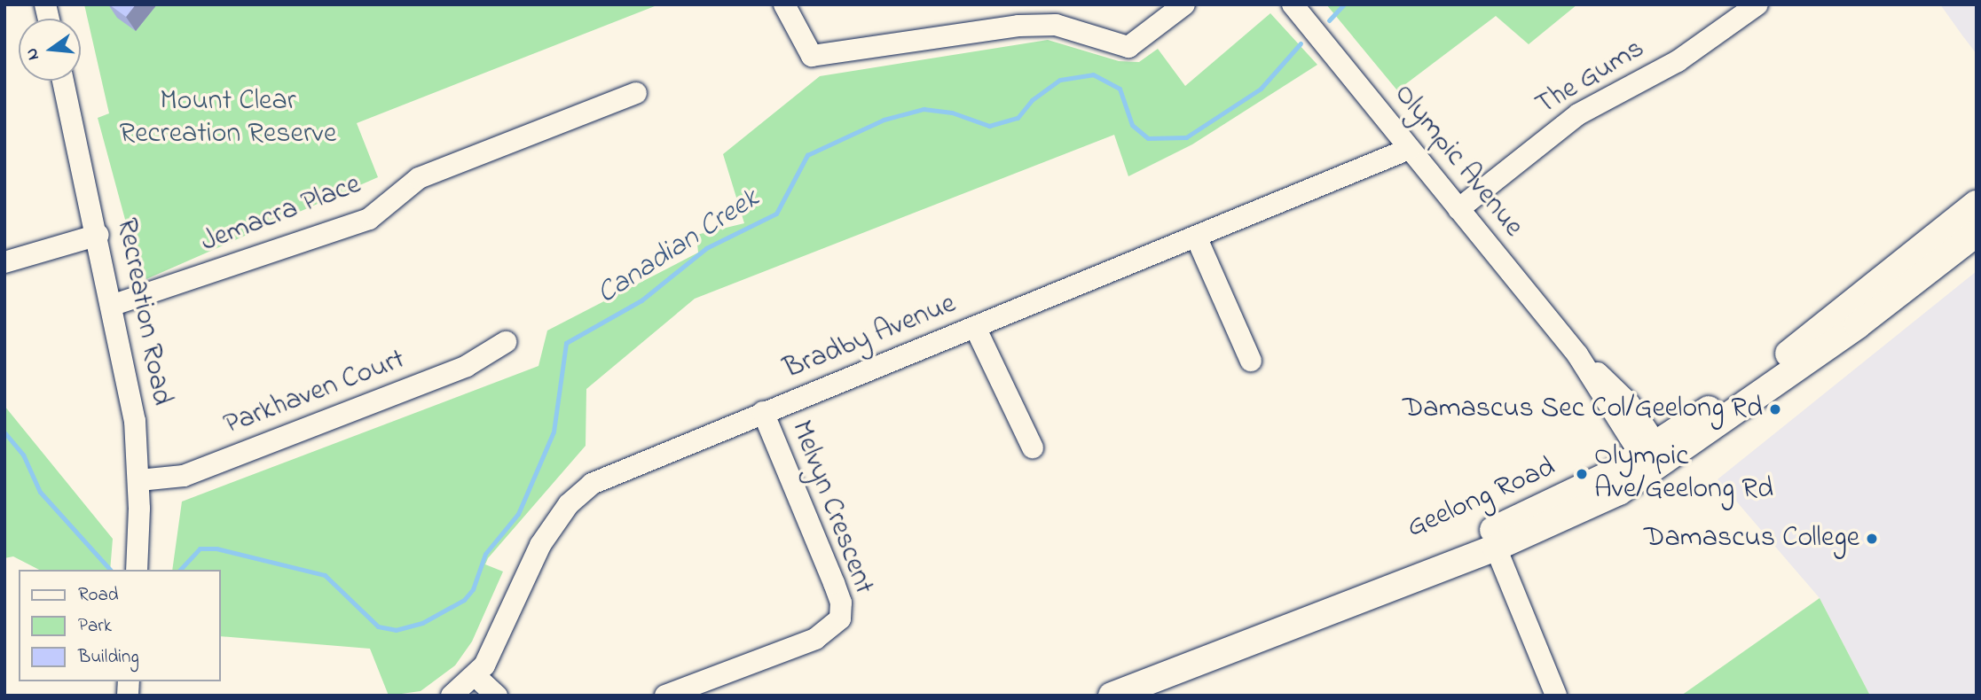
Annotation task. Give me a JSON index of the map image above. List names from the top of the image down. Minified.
{"streets":{"main road":["Geelong Road"],"street":["The Gums","Olympic Avenue","Jemacra Place","Recreation Road","Bradby Avenue","Parkhaven Court","Melvyn Crescent"]},"crossings":[["The Gums","Olympic Avenue"],["Olympic Avenue","Bradby Avenue"],["Olympic Avenue","Geelong Road"],["Jemacra Place","Recreation Road"],["Recreation Road","Parkhaven Court"],["Bradby Avenue","Melvyn Crescent"]],"water":["Canadian Creek"],"parks":["Mount Clear Recreation Reserve"],"places":["Damascus Sec Col/Geelong Rd","Olympic Ave/Geelong Rd","Damascus College"],"legend":["Road","Park","Building"],"north":"left"}
